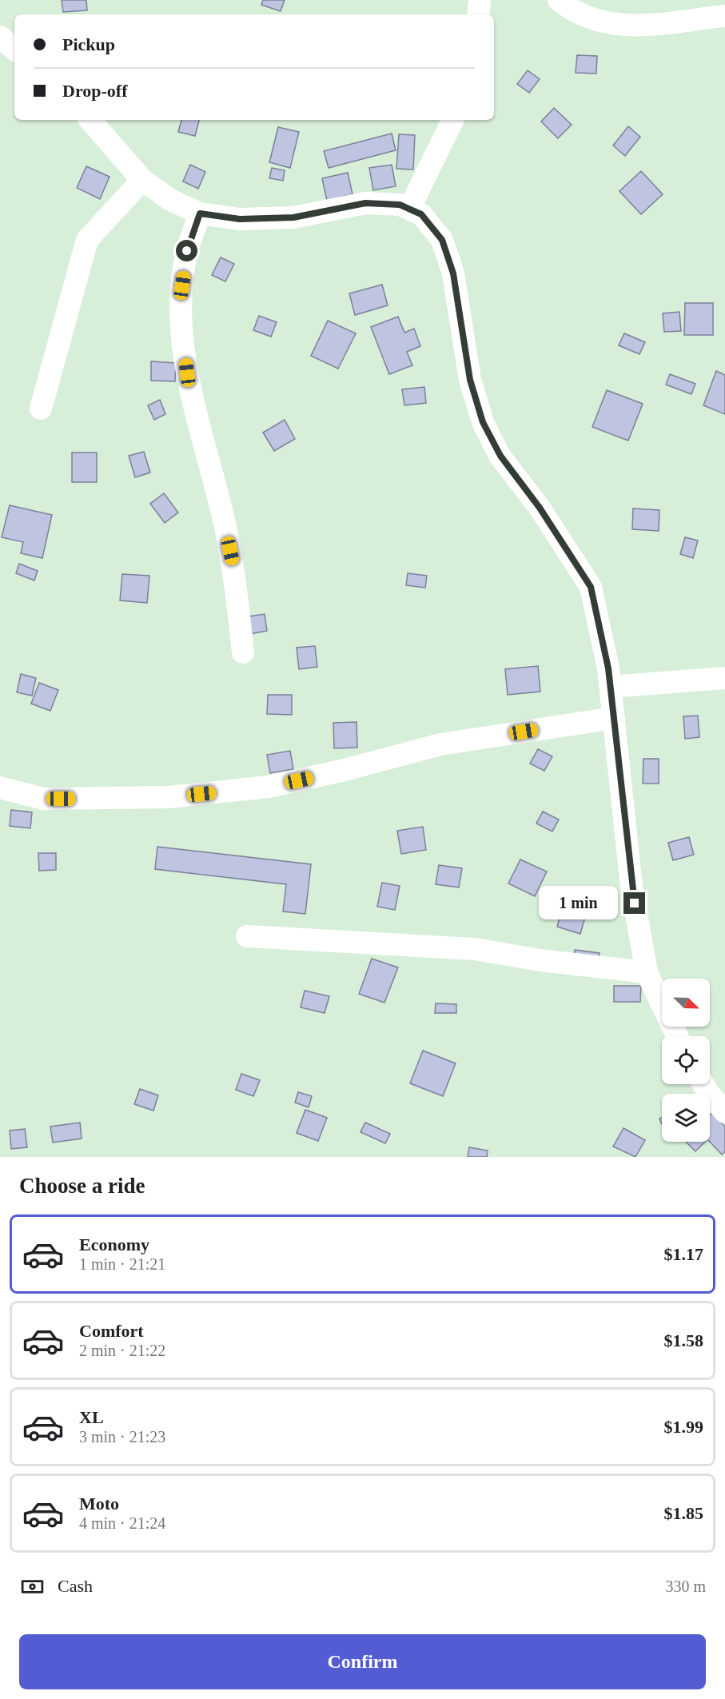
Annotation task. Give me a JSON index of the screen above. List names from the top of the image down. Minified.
{"north":"bottom right","page":{"banner":["Pickup","Drop-off"],"bubble":"1 min","heading":"Choose a ride","list":[{"name":"Economy","note":"1 min · 21:21","value":"$1.17"},{"name":"Comfort","note":"2 min · 21:22","value":"$1.58"},{"name":"XL","note":"3 min · 21:23","value":"$1.99"},{"name":"Moto","note":"4 min · 21:24","value":"$1.85"}],"pay":["Cash","330 m"],"buttons":"Confirm"}}
